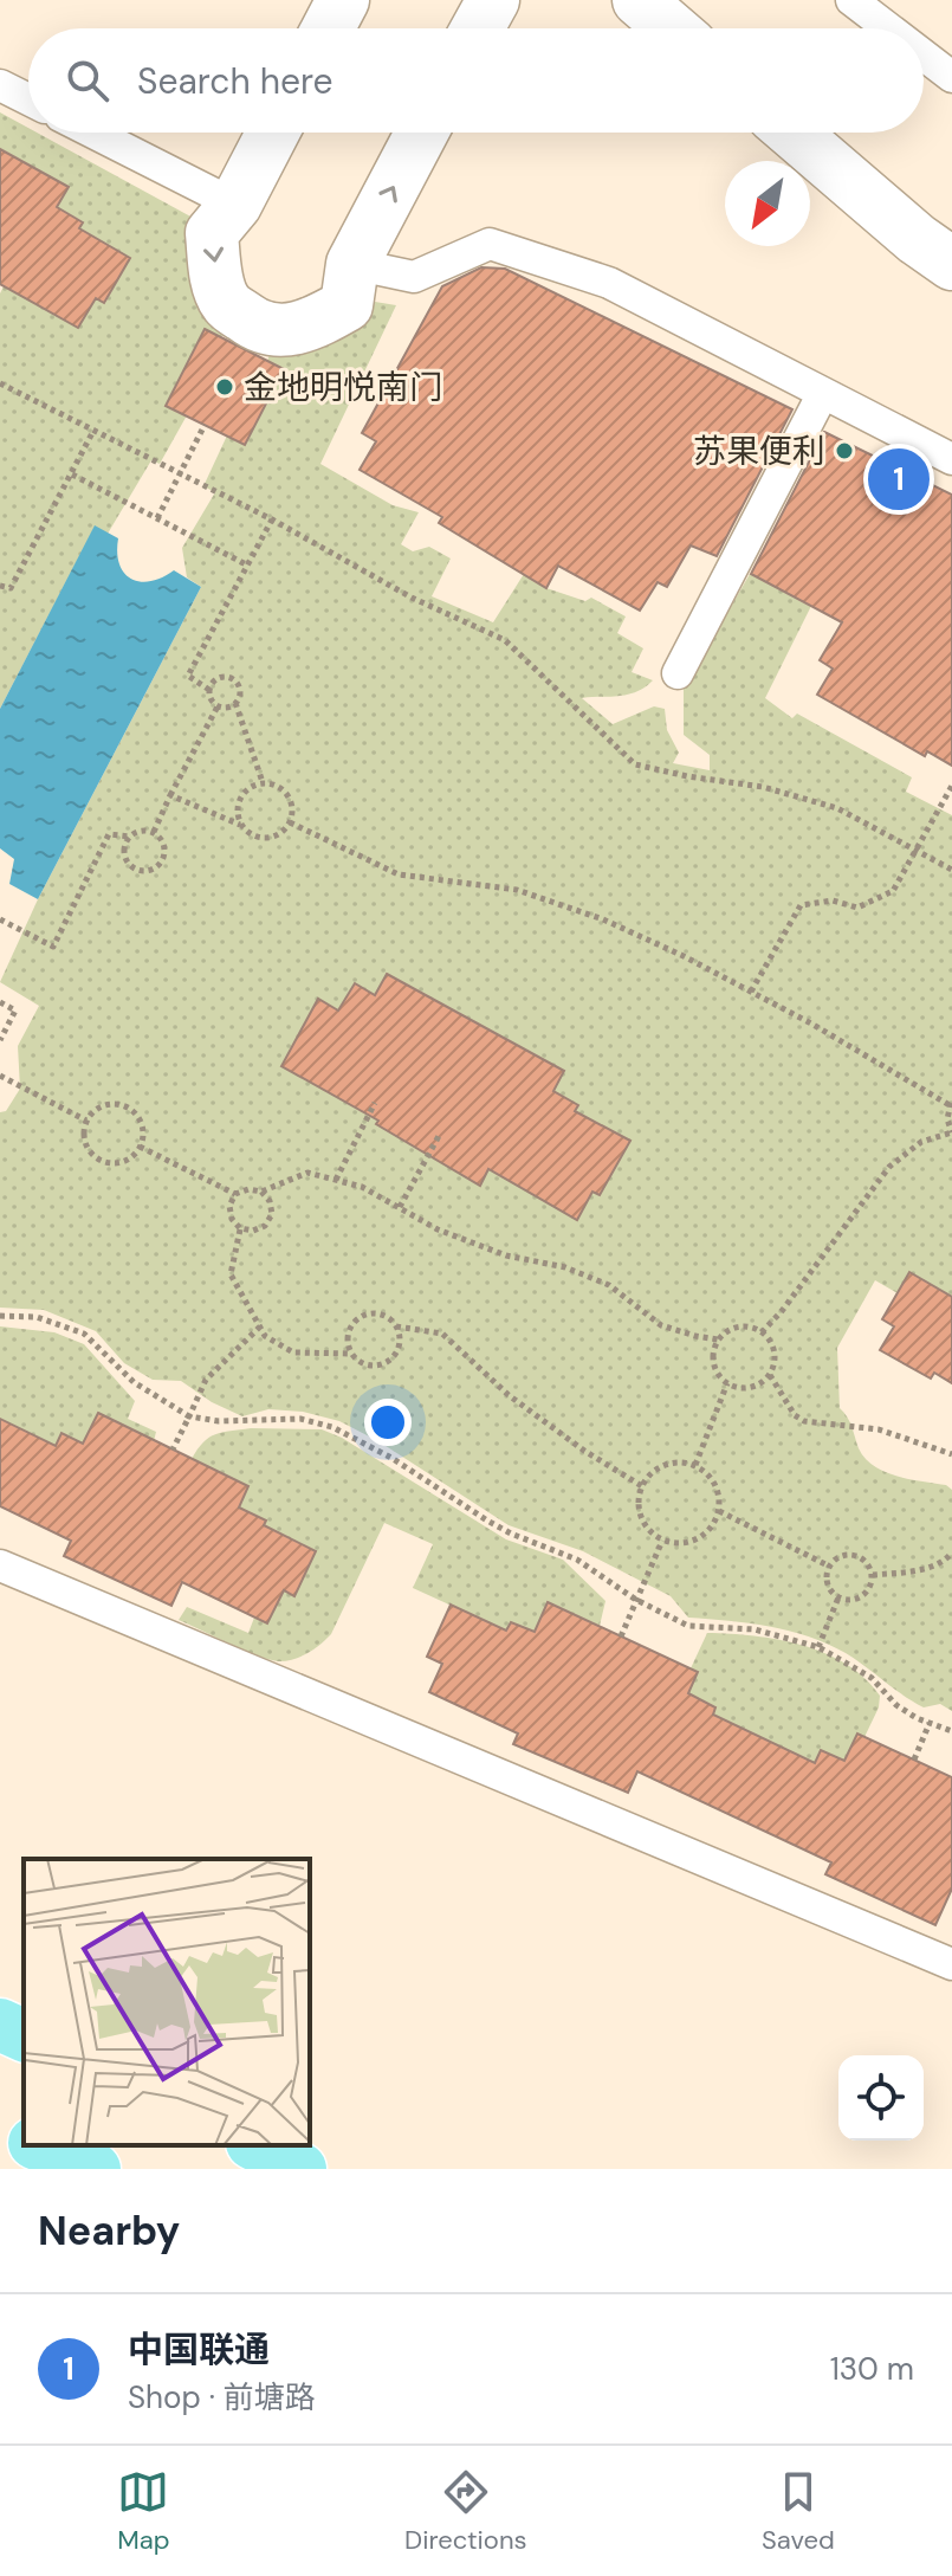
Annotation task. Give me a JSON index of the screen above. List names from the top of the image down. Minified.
{"places":["金地明悦南门","苏果便利"],"north":"bottom left","page":{"search":"Search here","pins":"1","heading":"Nearby","list":[{"mark":"1","name":"中国联通","note":"Shop · 前塘路","value":"130 m"}],"nav":["Map","Directions","Saved"]}}
